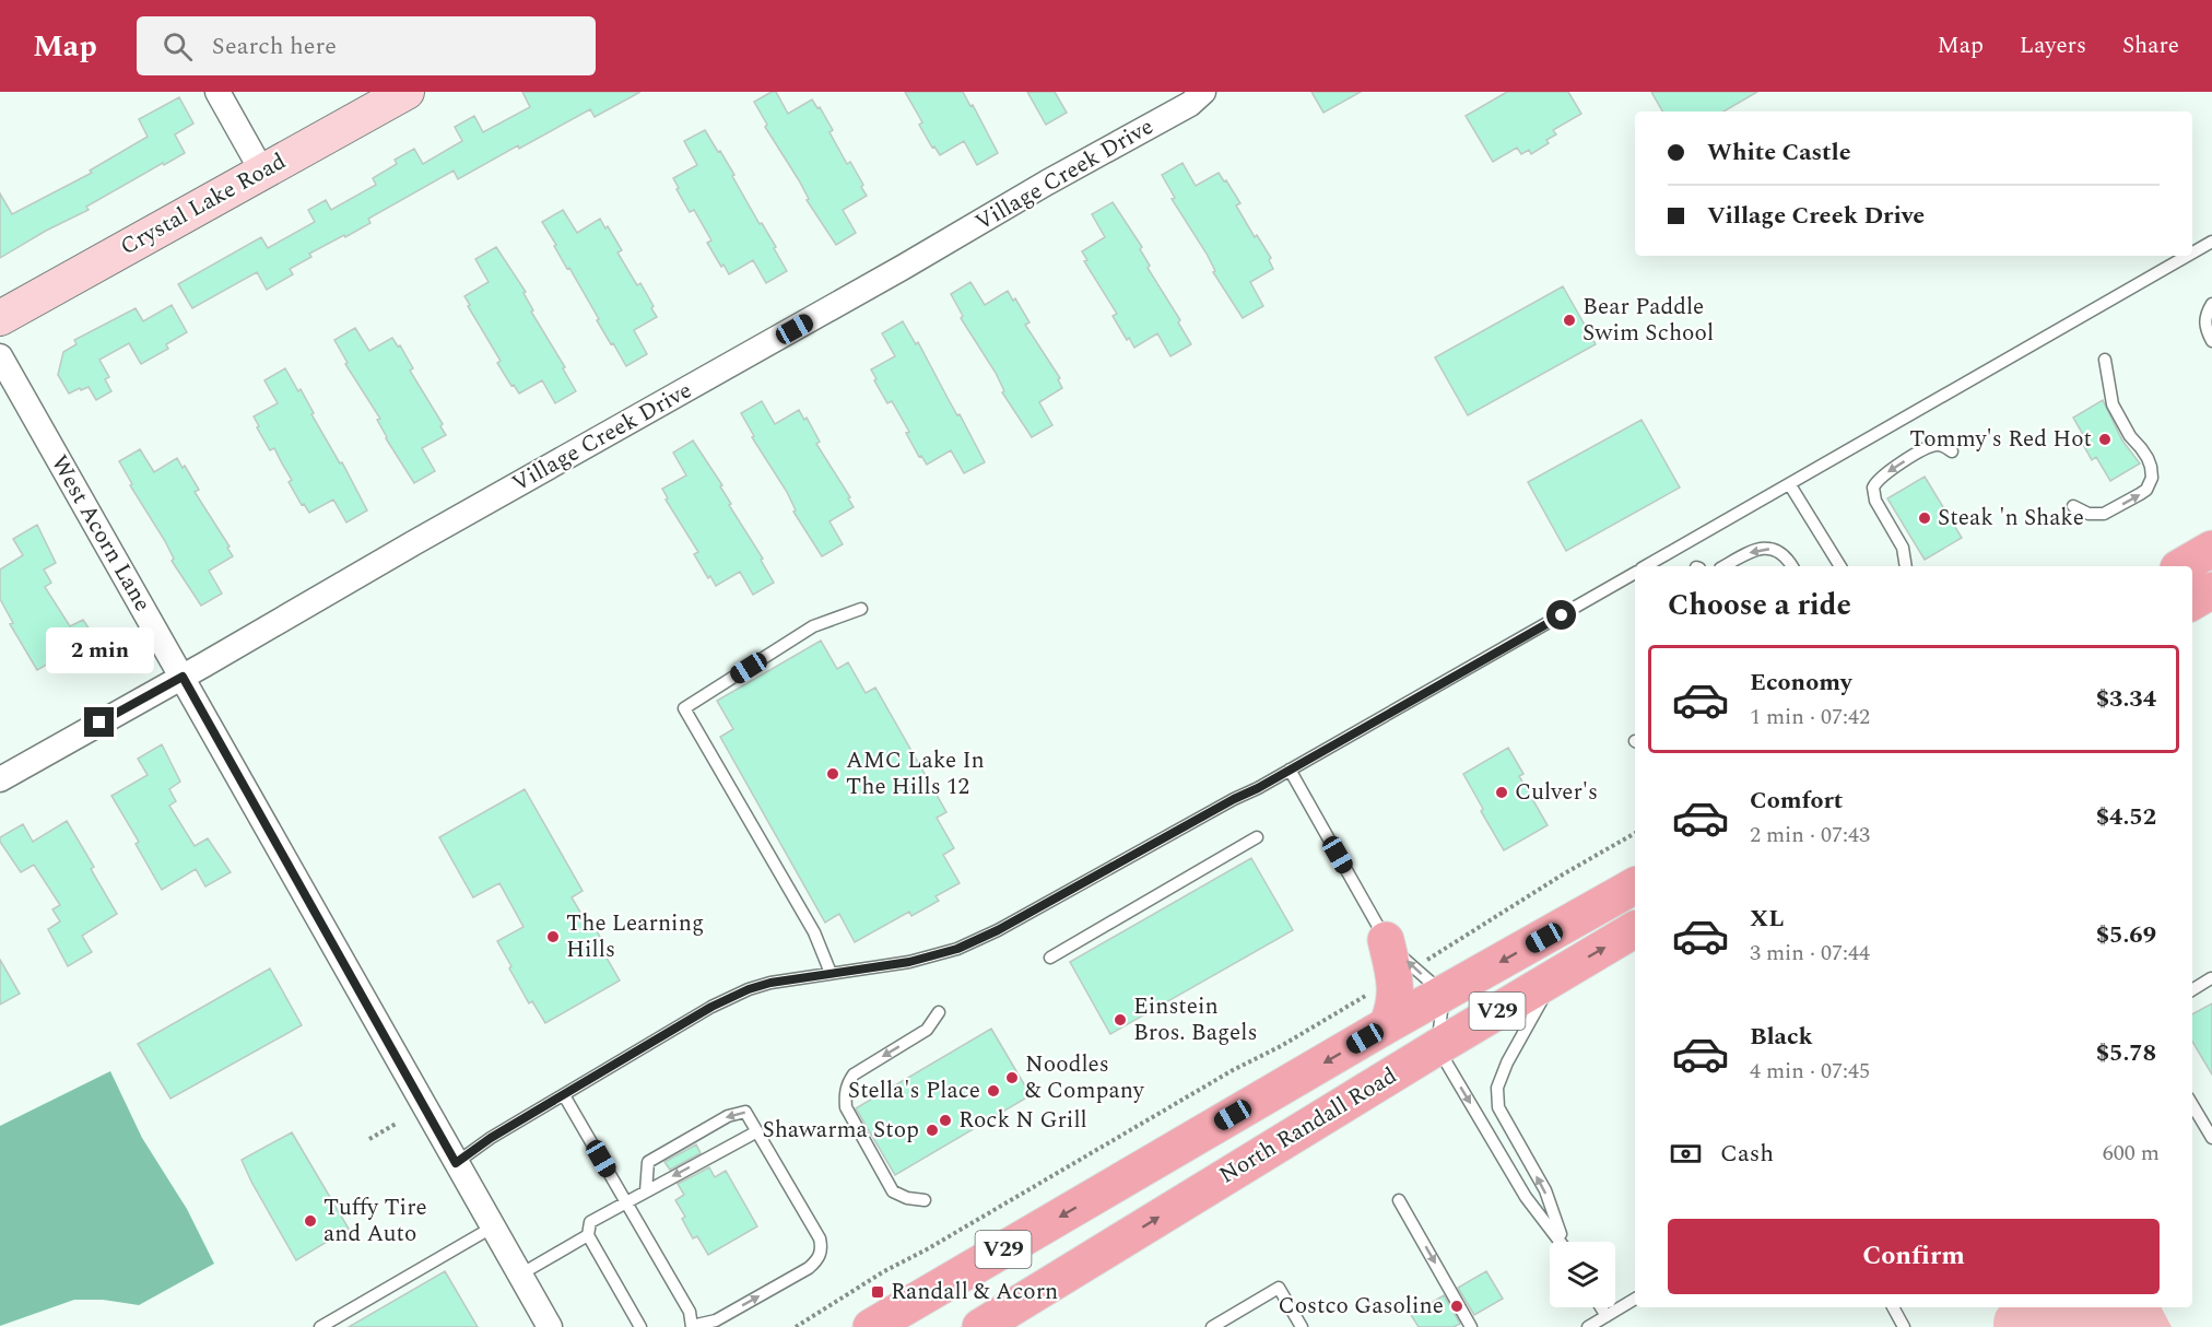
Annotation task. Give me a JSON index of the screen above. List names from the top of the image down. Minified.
{"streets":{"main road":["V29","North Randall Road"],"street":["Village Creek Drive","Crystal Lake Road","West Acorn Lane"]},"crossings":[["Village Creek Drive","West Acorn Lane"]],"places":{"other":["Bear Paddle Swim School","Tommy's Red Hot","Steak 'n Shake","AMC Lake In The Hills 12","Culver's","The Learning Hills","Einstein Bros. Bagels","Noodles & Company","Stella's Place","Rock N Grill","Shawarma Stop","Tuffy Tire and Auto","Costco Gasoline"],"transit":["Randall & Acorn"]},"page":{"header":"Map","search":"Search here","nav":["Map","Layers","Share"],"banner":["White Castle","Village Creek Drive"],"heading":"Choose a ride","bubble":"2 min","list":[{"name":"Economy","note":"1 min · 07:42","value":"$3.34"},{"name":"Comfort","note":"2 min · 07:43","value":"$4.52"},{"name":"XL","note":"3 min · 07:44","value":"$5.69"},{"name":"Black","note":"4 min · 07:45","value":"$5.78"}],"pay":["Cash","600 m"],"buttons":"Confirm"}}
